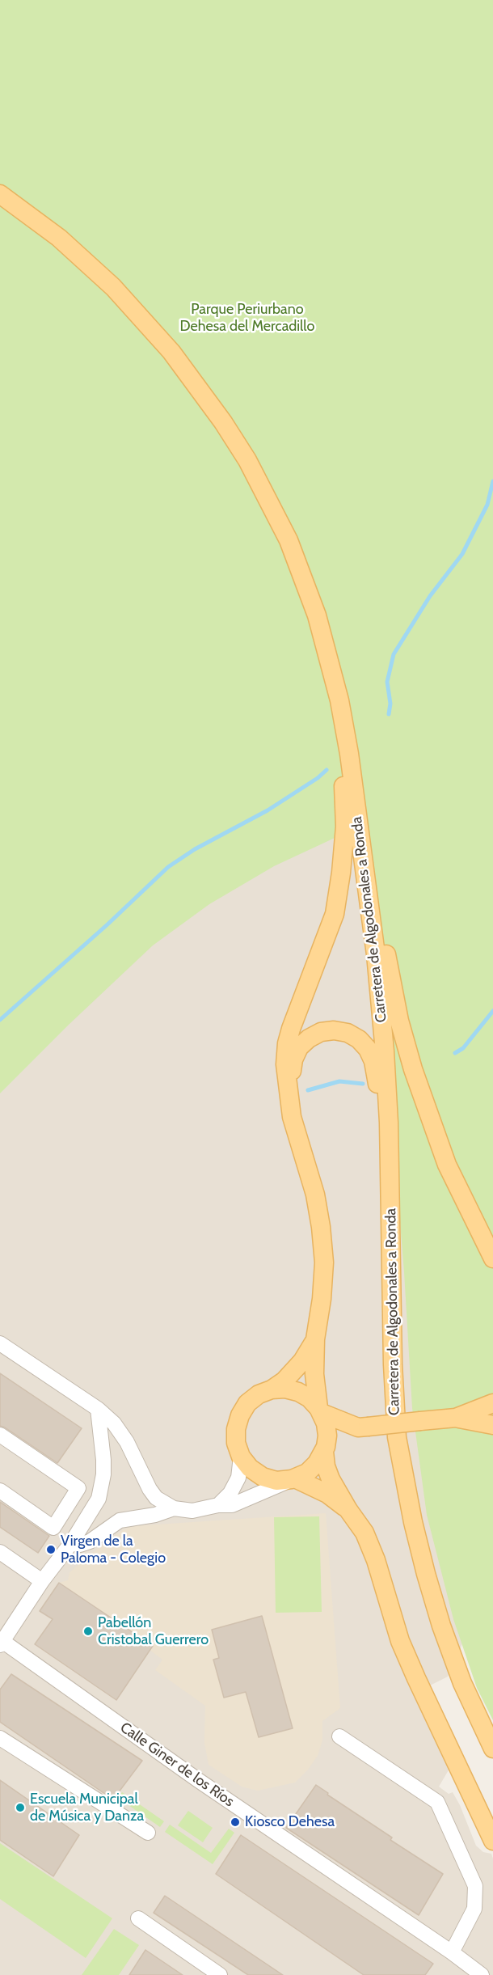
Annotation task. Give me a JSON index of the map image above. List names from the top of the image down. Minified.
{"streets":{"main road":["Carretera de Algodonales a Ronda"],"street":["Calle Giner de los Ríos"]},"parks":["Parque Periurbano Dehesa del Mercadillo"],"places":["Virgen de la Paloma - Colegio","Pabellón Cristobal Guerrero","Escuela Municipal de Música y Danza","Kiosco Dehesa"]}
